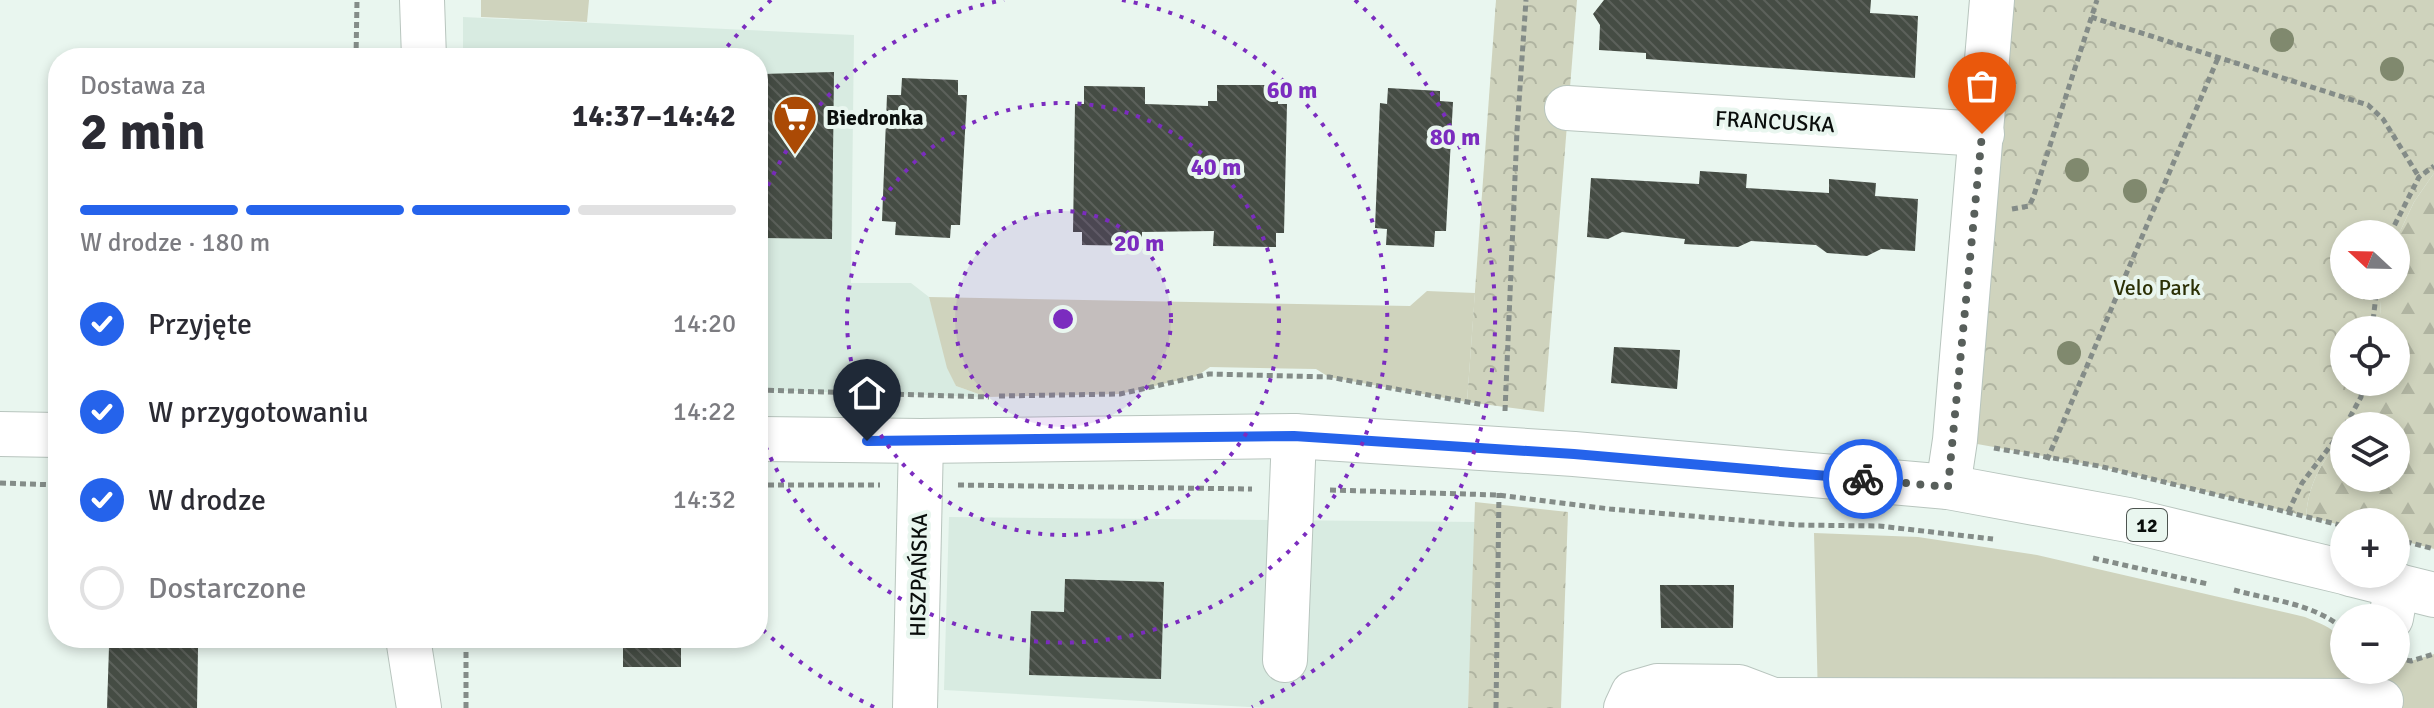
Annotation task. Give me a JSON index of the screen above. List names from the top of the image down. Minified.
{"streets":{"street":["FRANCUSKA","12","HISZPAŃSKA"]},"crossings":[["12","HISZPAŃSKA"]],"parks":["Velo Park"],"places":{"supermarket":["Biedronka"]},"north":"left","page":{"heading":["2 min","Dostawa za","14:37–14:42"],"bar":"W drodze · 180 m","map_buttons":["+","−"],"list":[["Przyjęte","14:20"],["W przygotowaniu","14:22"],["W drodze","14:32"],"Dostarczone"]},"rings":["60 m","80 m","40 m","20 m"]}
